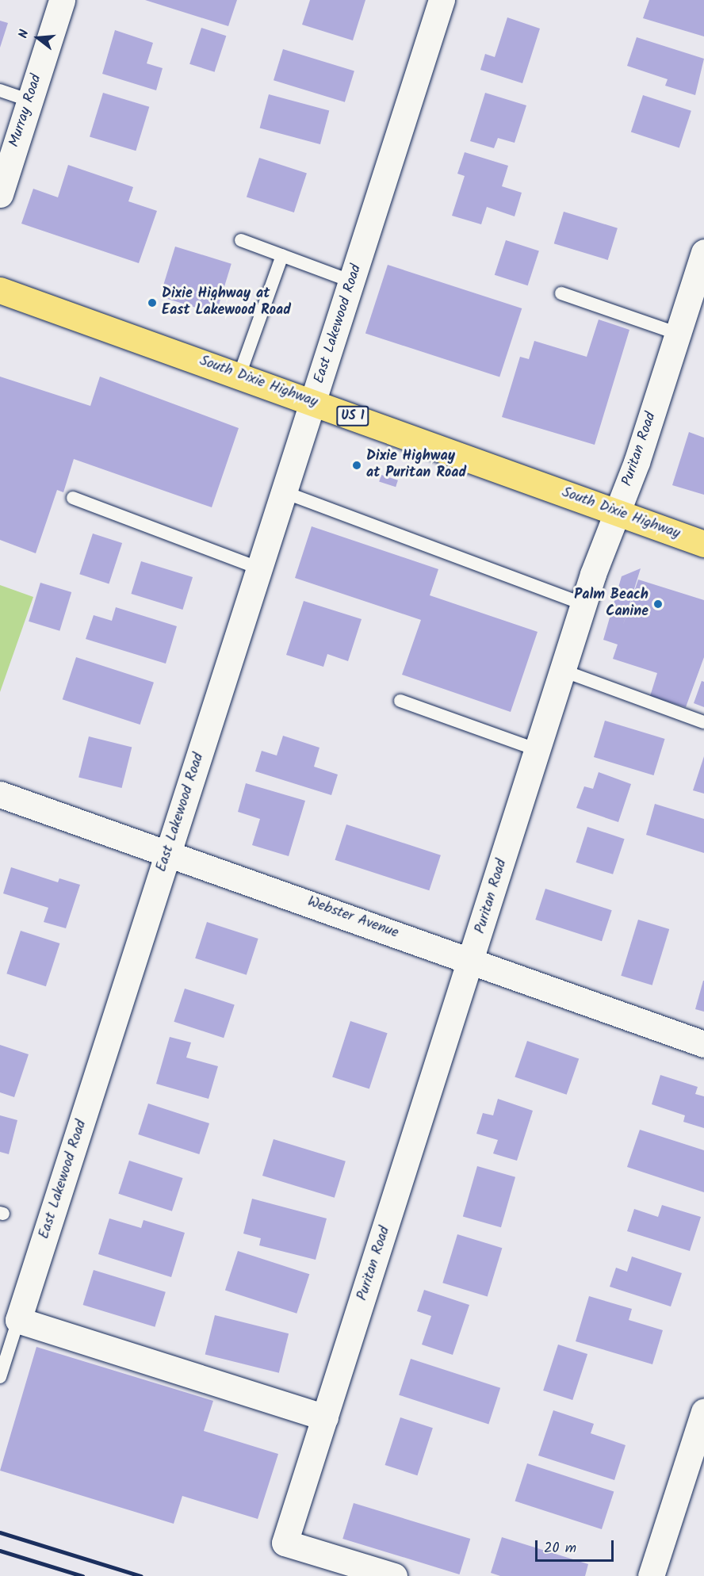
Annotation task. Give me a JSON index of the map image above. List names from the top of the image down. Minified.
{"streets":{"main road":["South Dixie Highway","US 1"],"street":["Murray Road","East Lakewood Road","Puritan Road","Webster Avenue"]},"crossings":[["East Lakewood Road","South Dixie Highway"],["East Lakewood Road","Webster Avenue"],["South Dixie Highway","Puritan Road"],["Puritan Road","Webster Avenue"]],"places":["Dixie Highway at East Lakewood Road","Dixie Highway at Puritan Road","Palm Beach Canine"],"scale_bar":"20 m","north":"left"}
